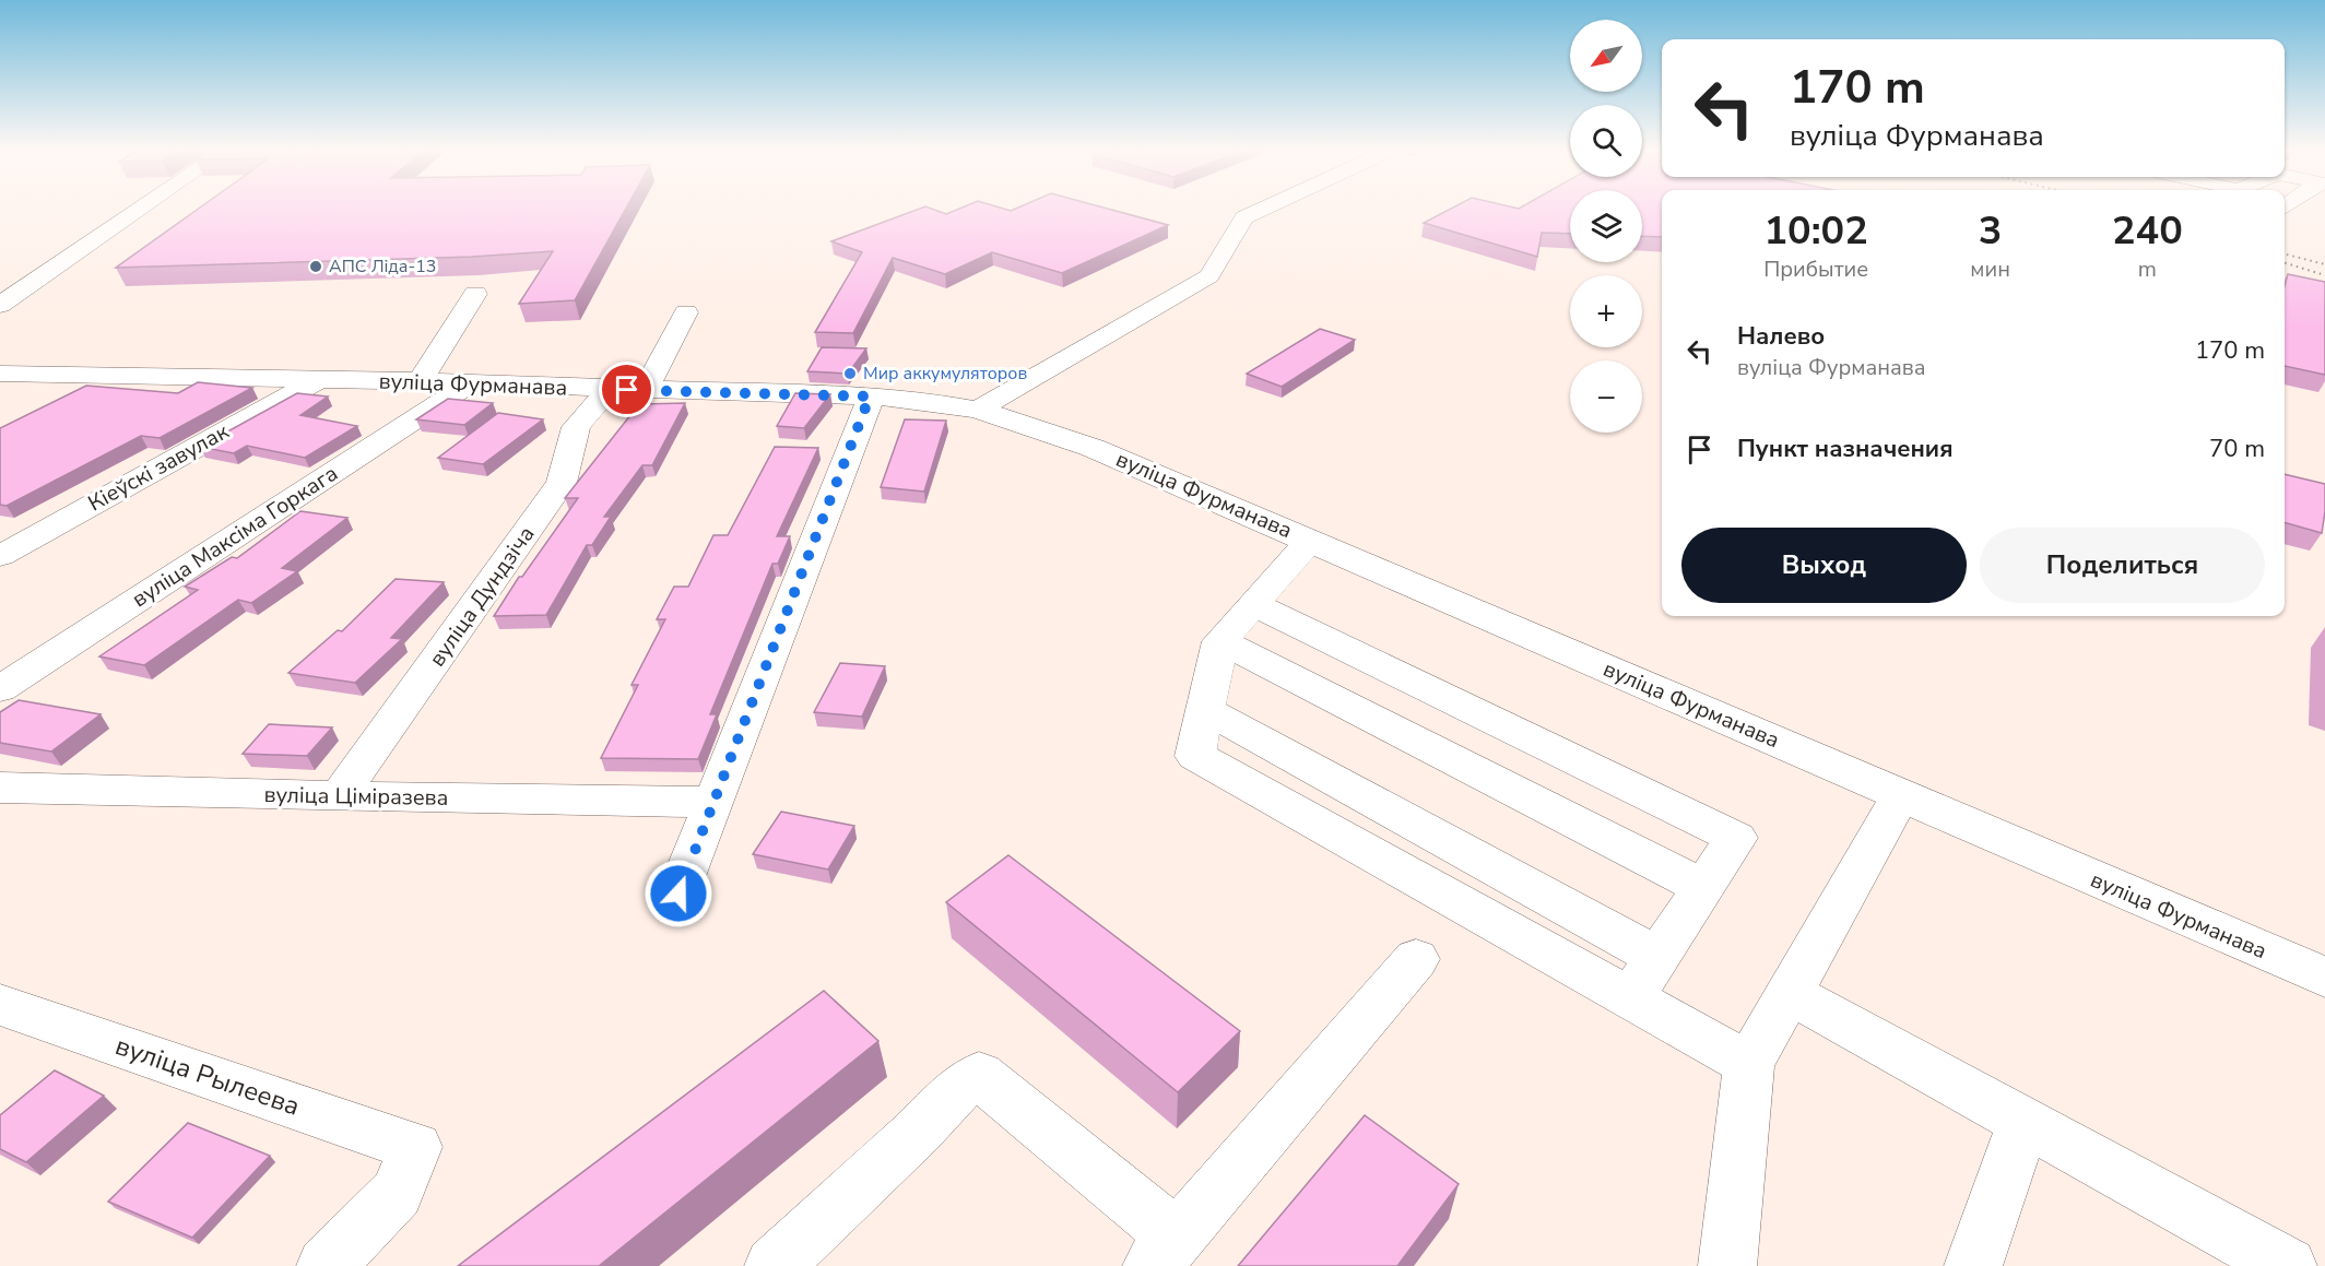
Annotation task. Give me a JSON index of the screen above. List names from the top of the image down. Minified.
{"streets":{"street":["вуліца Фурманава","Кіеўскі завулак","вуліца Максіма Горкага","вуліца Дундзіча","вуліца Ціміразева","вуліца Рылеева"]},"crossings":[["вуліца Фурманава","Кіеўскі завулак"],["вуліца Фурманава","вуліца Максіма Горкага"],["вуліца Фурманава","вуліца Дундзіча"],["вуліца Дундзіча","вуліца Ціміразева"]],"places":["АПС Ліда-13","Мир аккумуляторов"],"north":"bottom left","page":{"map_buttons":["+","−"],"turn":["170 m","вуліца Фурманава"],"eta":["10:02","Прибытие","3","мин","240","m"],"list":[{"name":"Налево","note":"вуліца Фурманава","value":"170 m"},{"name":"Пункт назначения","value":"70 m"}],"buttons":["Выход","Поделиться"]}}
